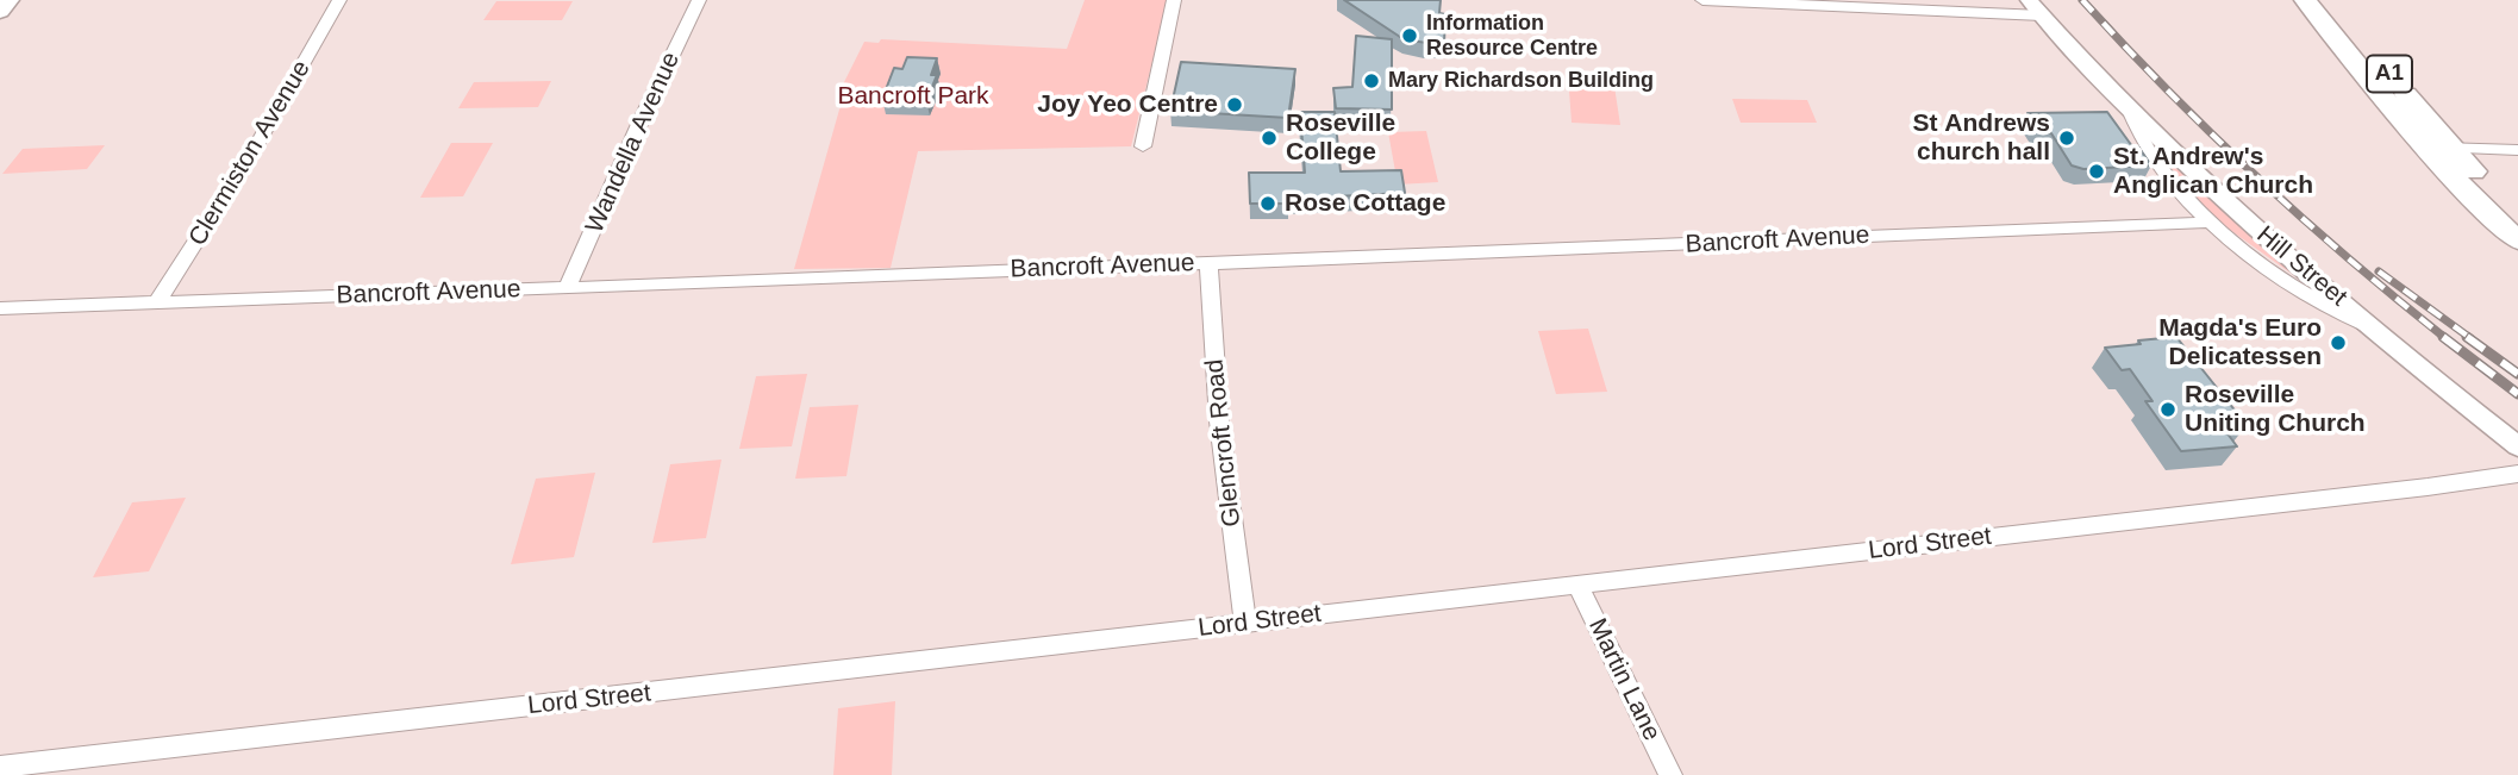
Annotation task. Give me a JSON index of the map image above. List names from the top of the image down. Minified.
{"streets":{"highway":["A1"],"street":["Wandella Avenue","Clermiston Avenue","Bancroft Avenue","Hill Street","Glencroft Road","Lord Street","Martin Lane"]},"crossings":[["Wandella Avenue","Bancroft Avenue"],["Clermiston Avenue","Bancroft Avenue"],["Bancroft Avenue","Glencroft Road"],["Glencroft Road","Lord Street"],["Lord Street","Martin Lane"]],"parks":["Bancroft Park"],"places":["Information Resource Centre","Mary Richardson Building","Joy Yeo Centre","Roseville College","St Andrews church hall","St. Andrew's Anglican Church","Rose Cottage","Magda's Euro Delicatessen","Roseville Uniting Church"]}
